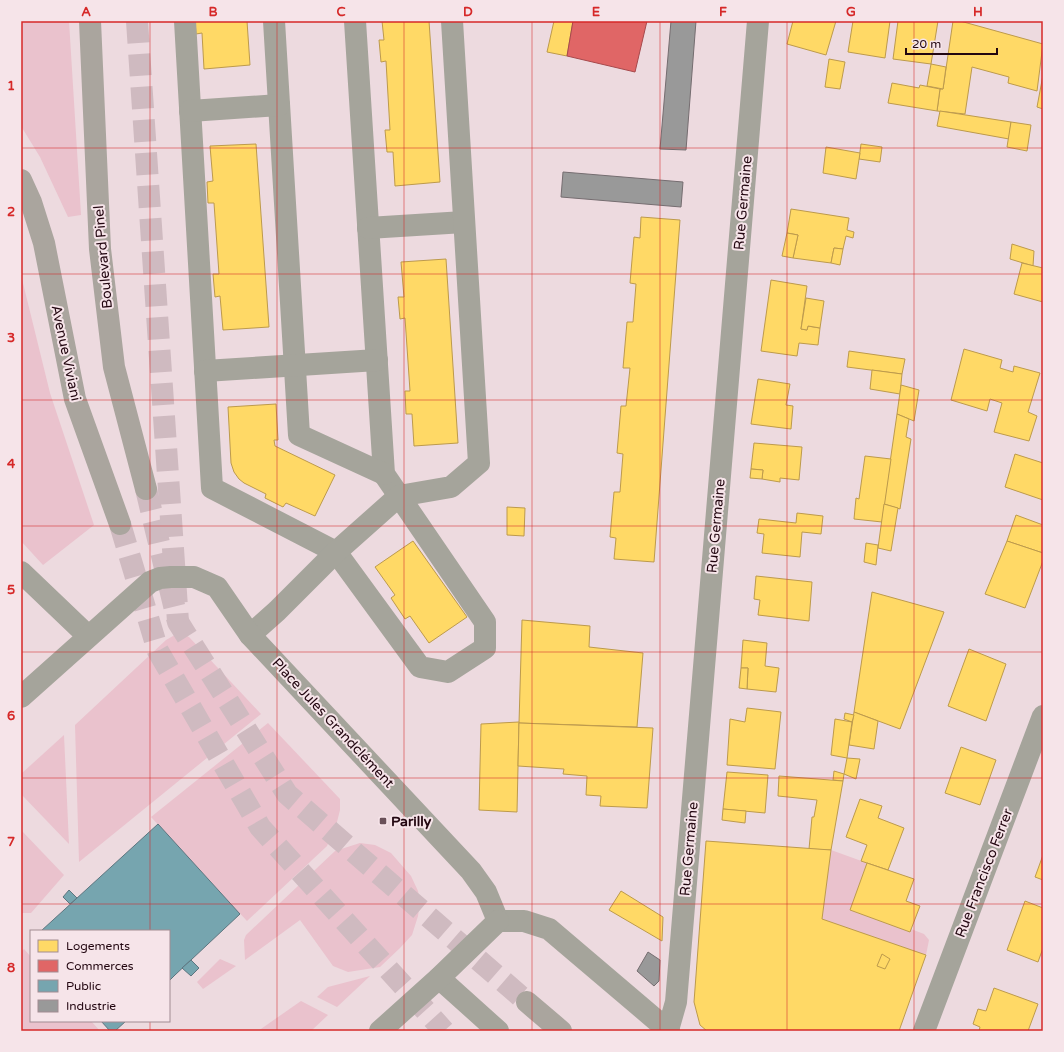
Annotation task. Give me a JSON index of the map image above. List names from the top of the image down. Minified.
{"streets":{"main road":["Boulevard Pinel","Avenue Viviani"],"street":["Rue Germaine","Place Jules Grandclément","Rue Francisco Ferrer"]},"places":{"transit":["Parilly"]},"legend":["Logements","Commerces","Public","Industrie"],"scale_bar":"20 m","grid":{"columns":["A","B","C","D","E","F","G","H"],"rows":["1","2","3","4","5","6","7","8"]}}
